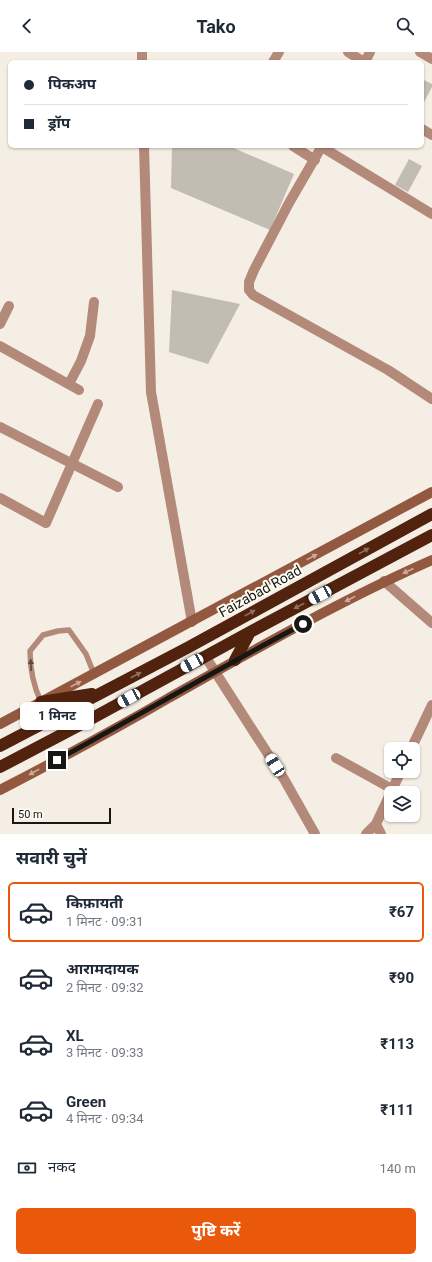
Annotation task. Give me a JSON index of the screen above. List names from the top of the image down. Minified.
{"streets":{"highway":["Faizabad Road"]},"scale_bar":"50 m","page":{"header":"Tako","banner":["पिकअप","ड्रॉप"],"bubble":"1 मिनट","scale":"50 m","heading":"सवारी चुनें","list":[{"name":"किफ़ायती","note":"1 मिनट · 09:31","value":"₹67"},{"name":"आरामदायक","note":"2 मिनट · 09:32","value":"₹90"},{"name":"XL","note":"3 मिनट · 09:33","value":"₹113"},{"name":"Green","note":"4 मिनट · 09:34","value":"₹111"}],"pay":["नकद","140 m"],"buttons":"पुष्टि करें"}}
